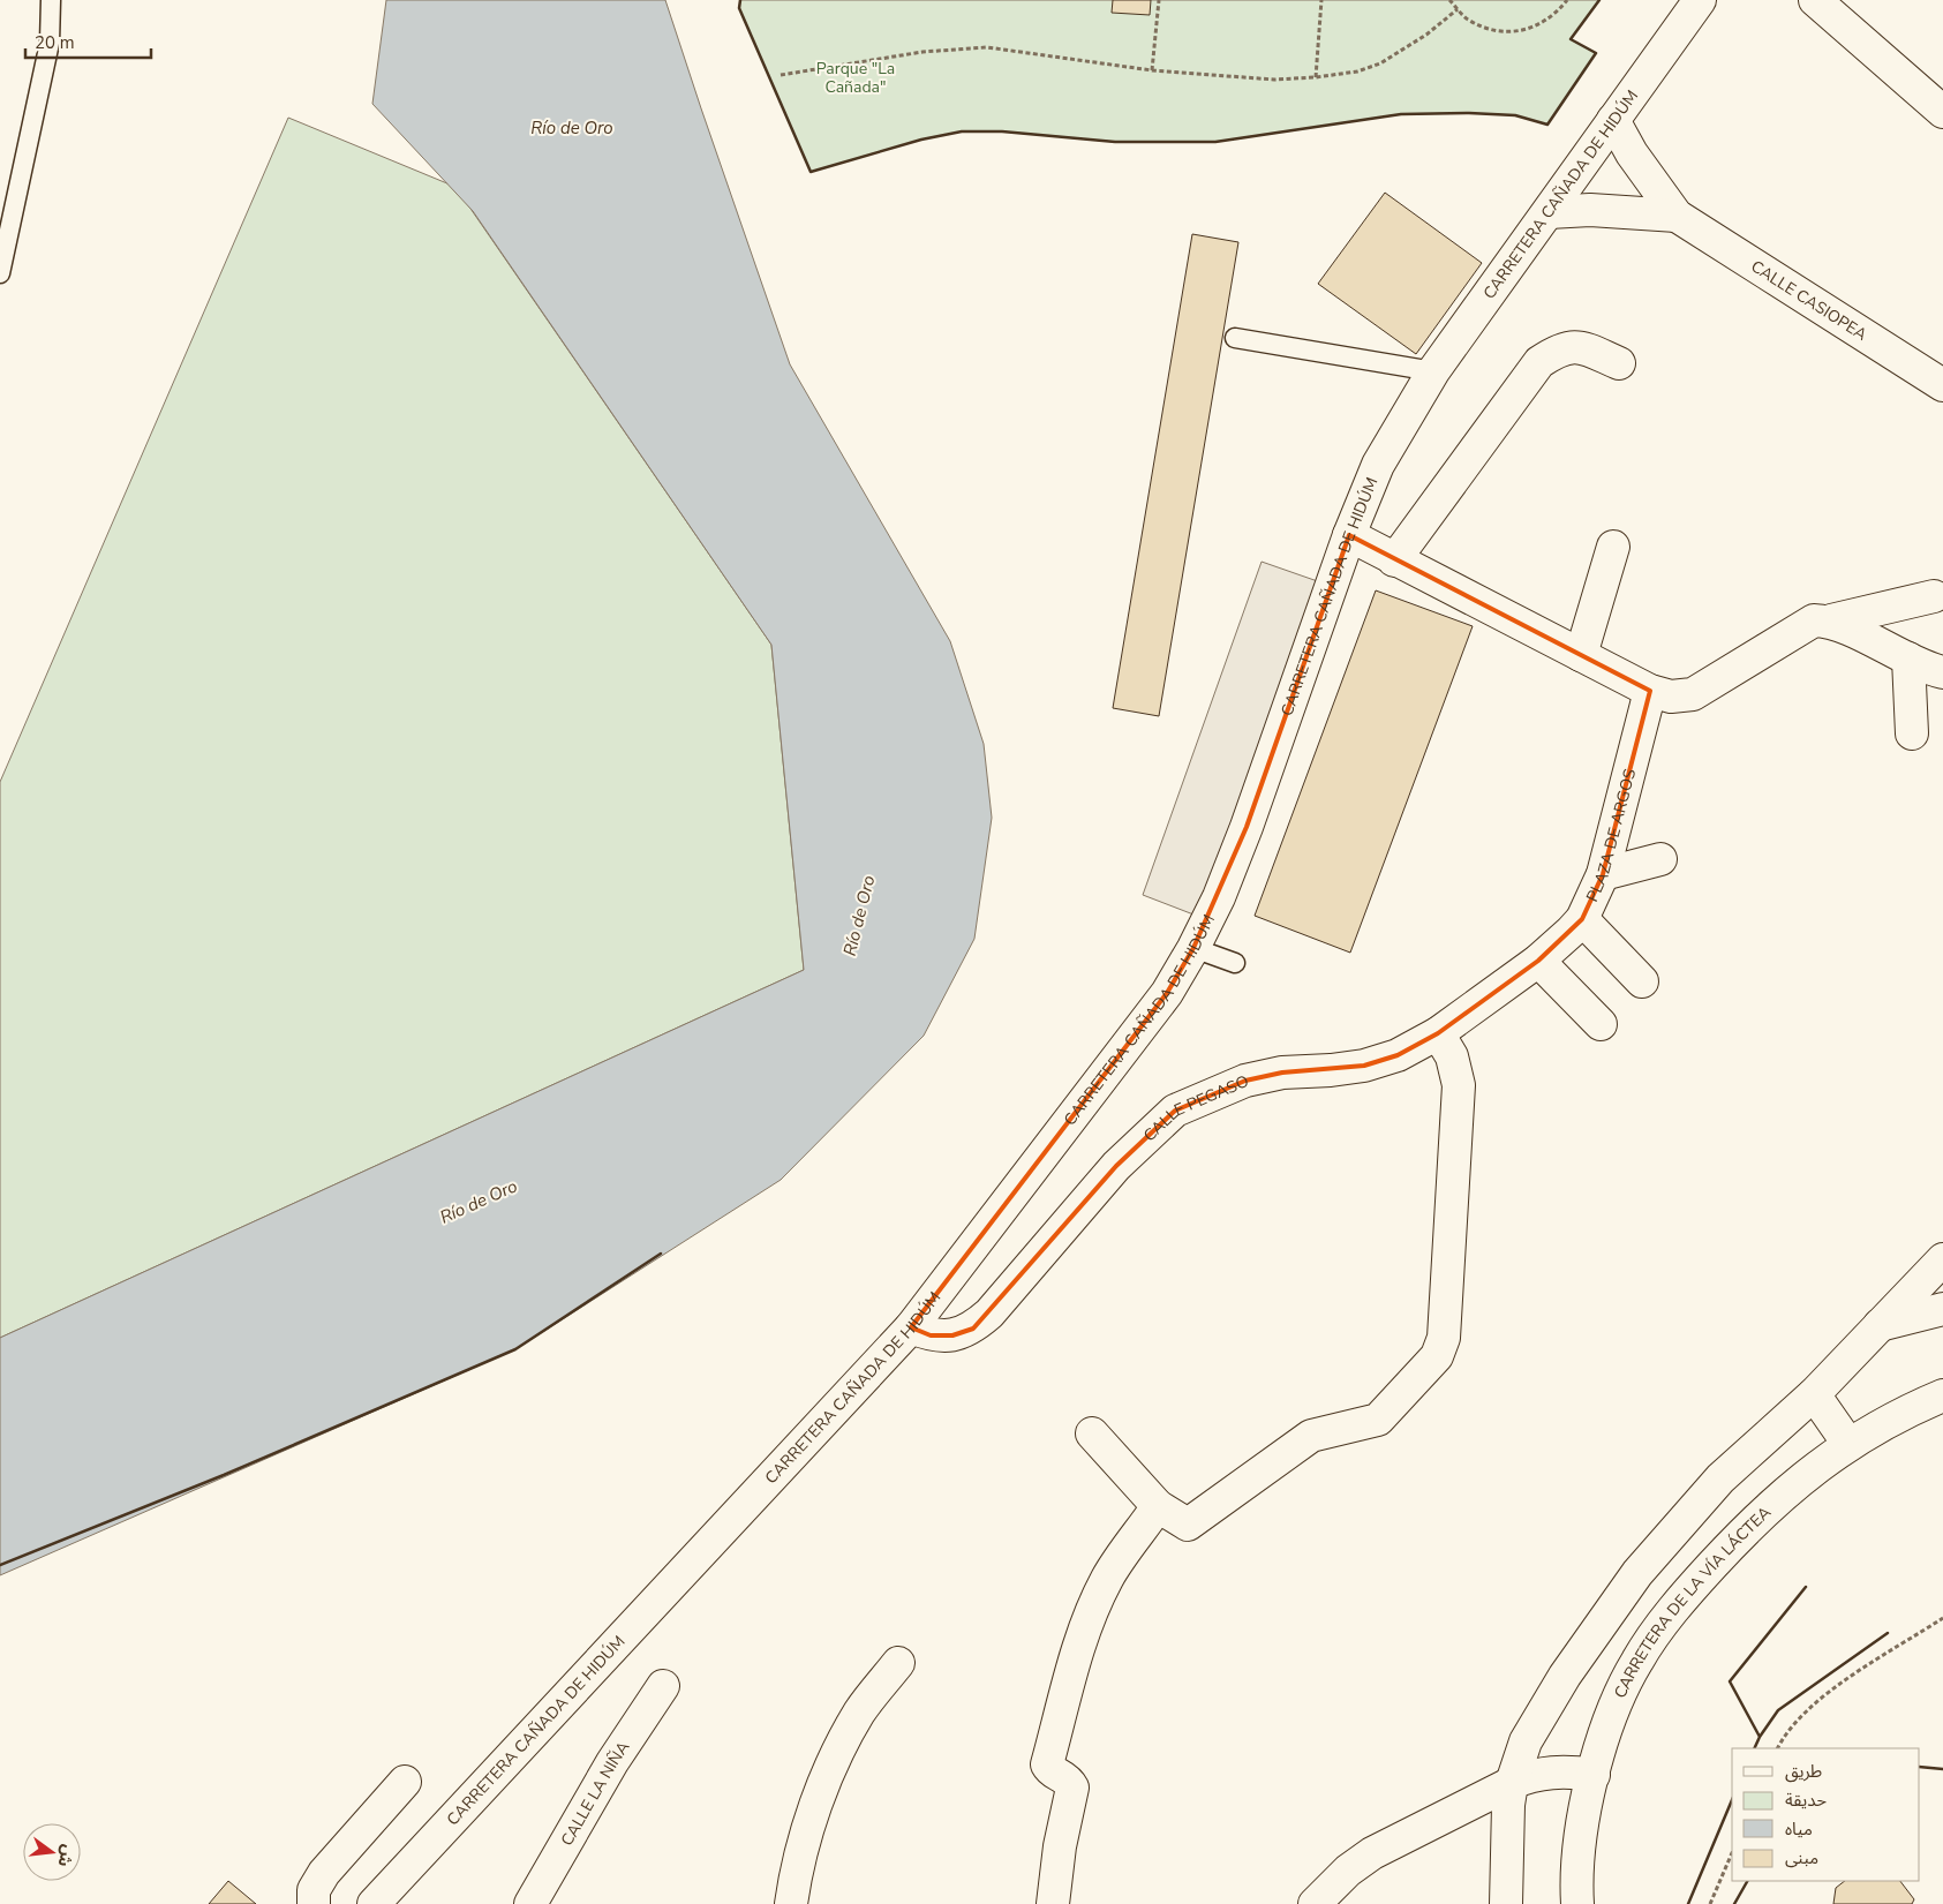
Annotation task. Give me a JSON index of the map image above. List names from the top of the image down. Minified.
{"streets":{"street":["CARRETERA CAÑADA DE HIDÚM","CALLE CASIOPEA","PLAZA DE ARGOS","CALLE PEGASO","CARRETERA DE LA VÍA LÁCTEA","CALLE LA NIÑA"]},"crossings":[["CARRETERA CAÑADA DE HIDÚM","CALLE CASIOPEA"],["CARRETERA CAÑADA DE HIDÚM","CALLE PEGASO"],["PLAZA DE ARGOS","CALLE PEGASO"]],"water":["Río de Oro"],"parks":["Parque \"La Cañada\""],"legend":["طريق","حديقة","مياه","مبنى"],"scale_bar":"20 m","north":"right"}
